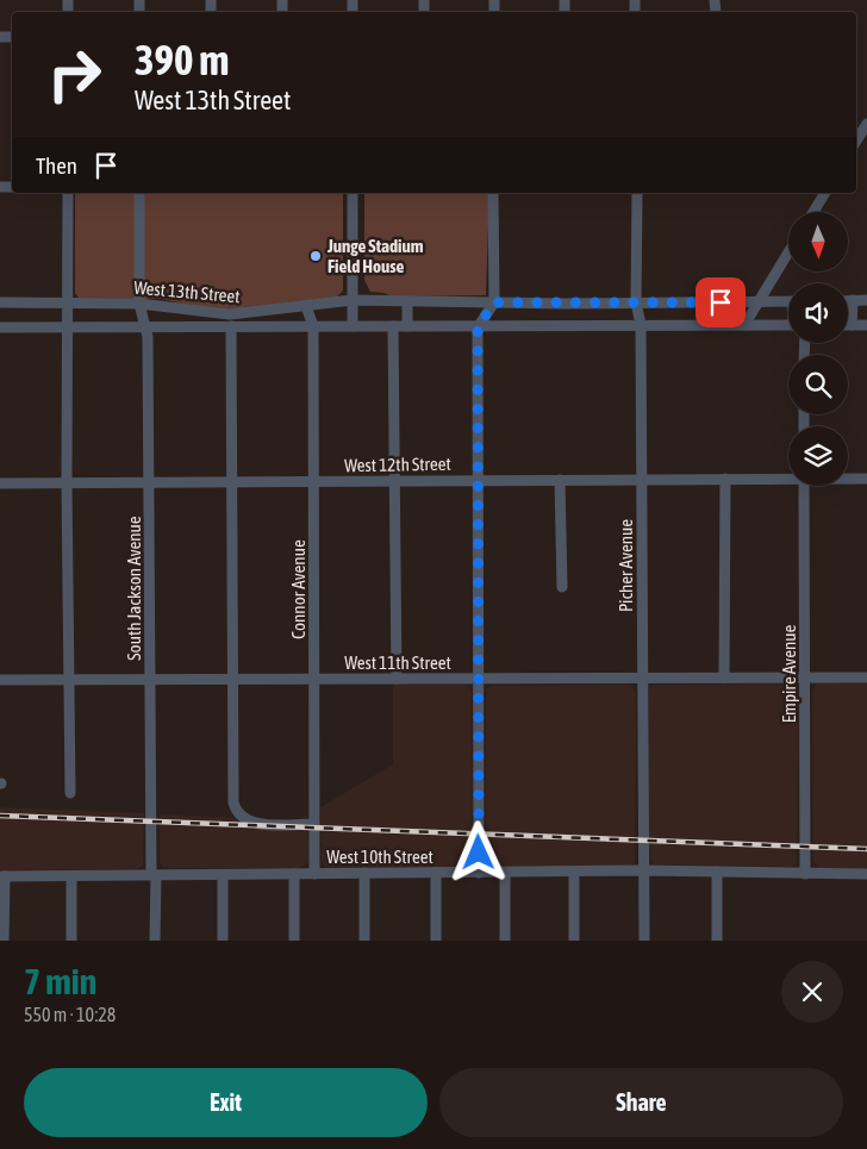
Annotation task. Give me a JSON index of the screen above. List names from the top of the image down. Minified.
{"streets":{"street":["West 13th Street","West 12th Street","Picher Avenue","South Jackson Avenue","Connor Avenue","West 11th Street","Empire Avenue","West 10th Street"]},"crossings":[["West 13th Street","Picher Avenue"],["West 13th Street","South Jackson Avenue"],["West 13th Street","Connor Avenue"],["West 12th Street","Picher Avenue"],["West 12th Street","South Jackson Avenue"],["West 12th Street","Connor Avenue"],["Picher Avenue","West 11th Street"],["Picher Avenue","West 10th Street"],["South Jackson Avenue","West 11th Street"],["South Jackson Avenue","West 10th Street"],["Connor Avenue","West 11th Street"],["Connor Avenue","West 10th Street"],["West 11th Street","Empire Avenue"],["Empire Avenue","West 10th Street"]],"places":["Junge Stadium Field House"],"north":"bottom","page":{"turn":["390 m","West 13th Street"],"then":"Then","heading":["7 min","550 m · 10:28"],"buttons":["Exit","Share"]}}
